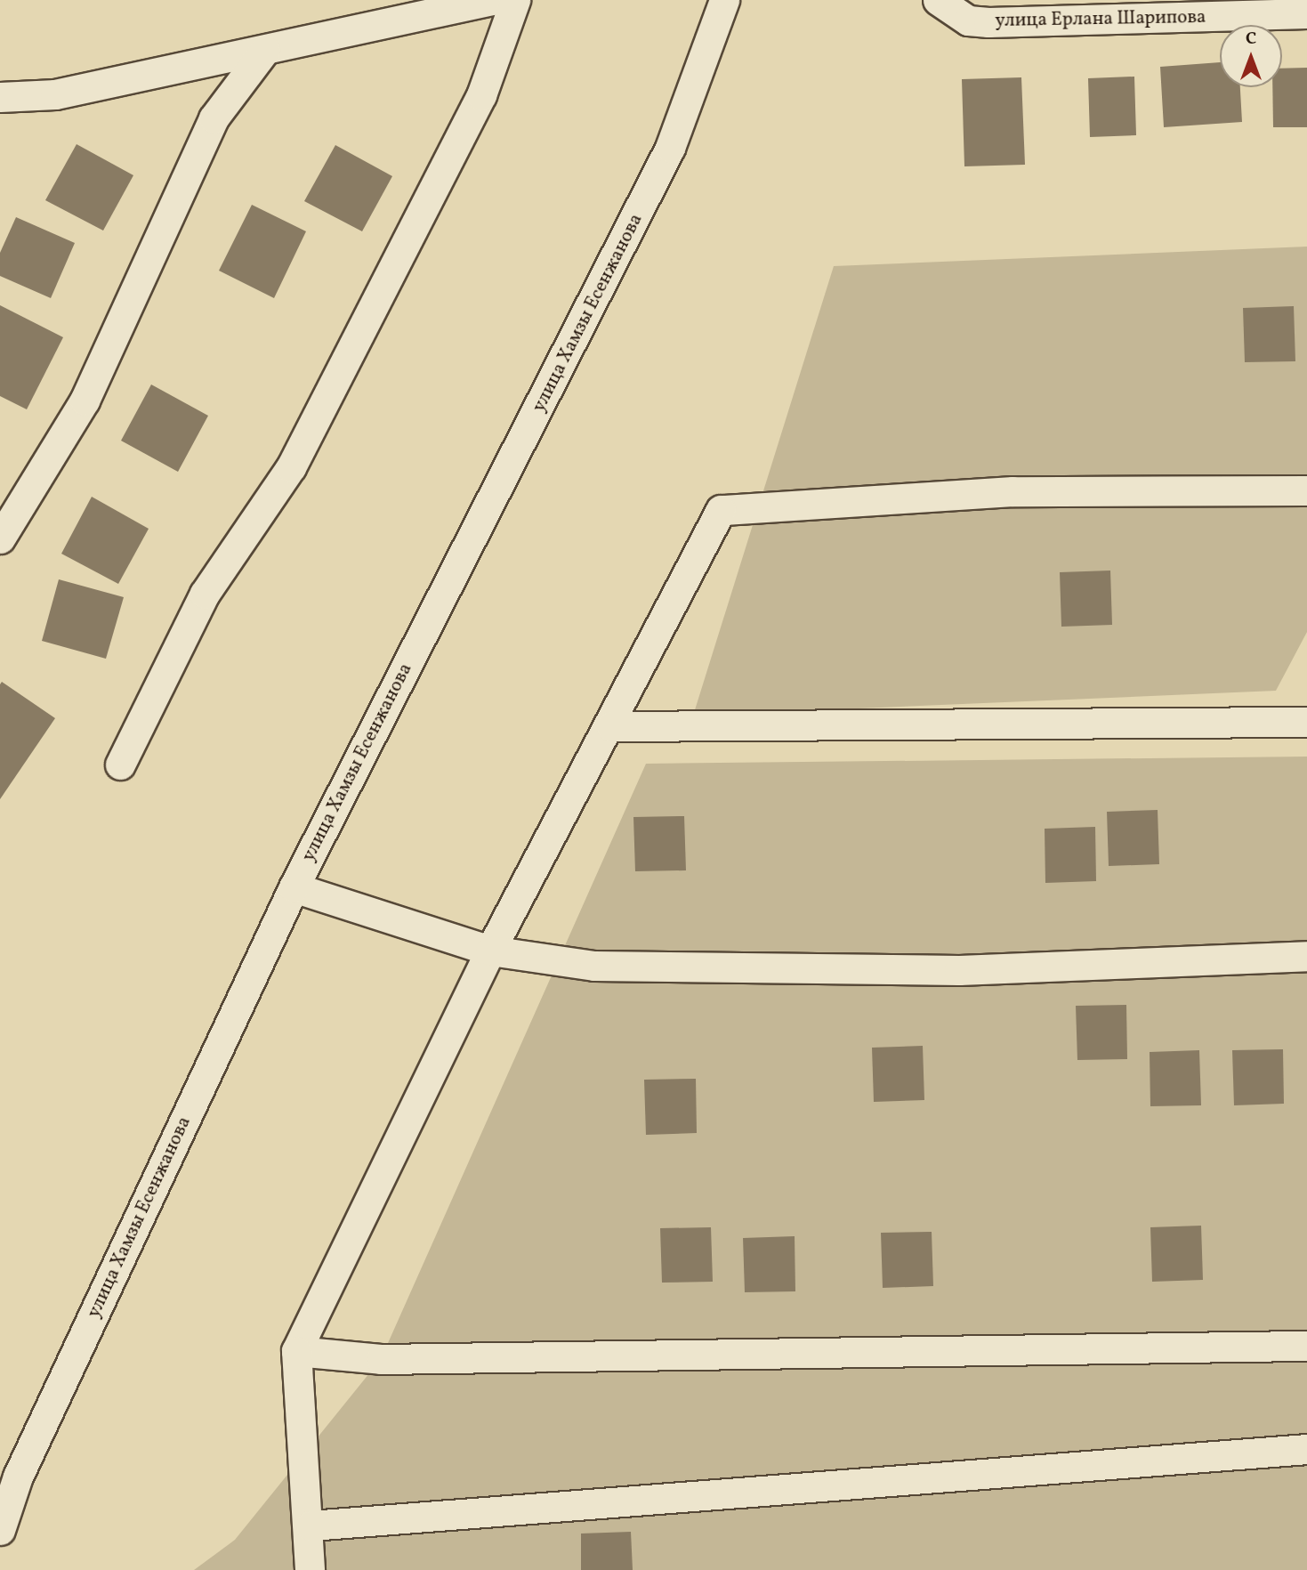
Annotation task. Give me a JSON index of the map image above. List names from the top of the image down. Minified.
{"streets":{"street":["улица Ерлана Шарипова","улица Хамзы Есенжанова"]},"north":"top"}
